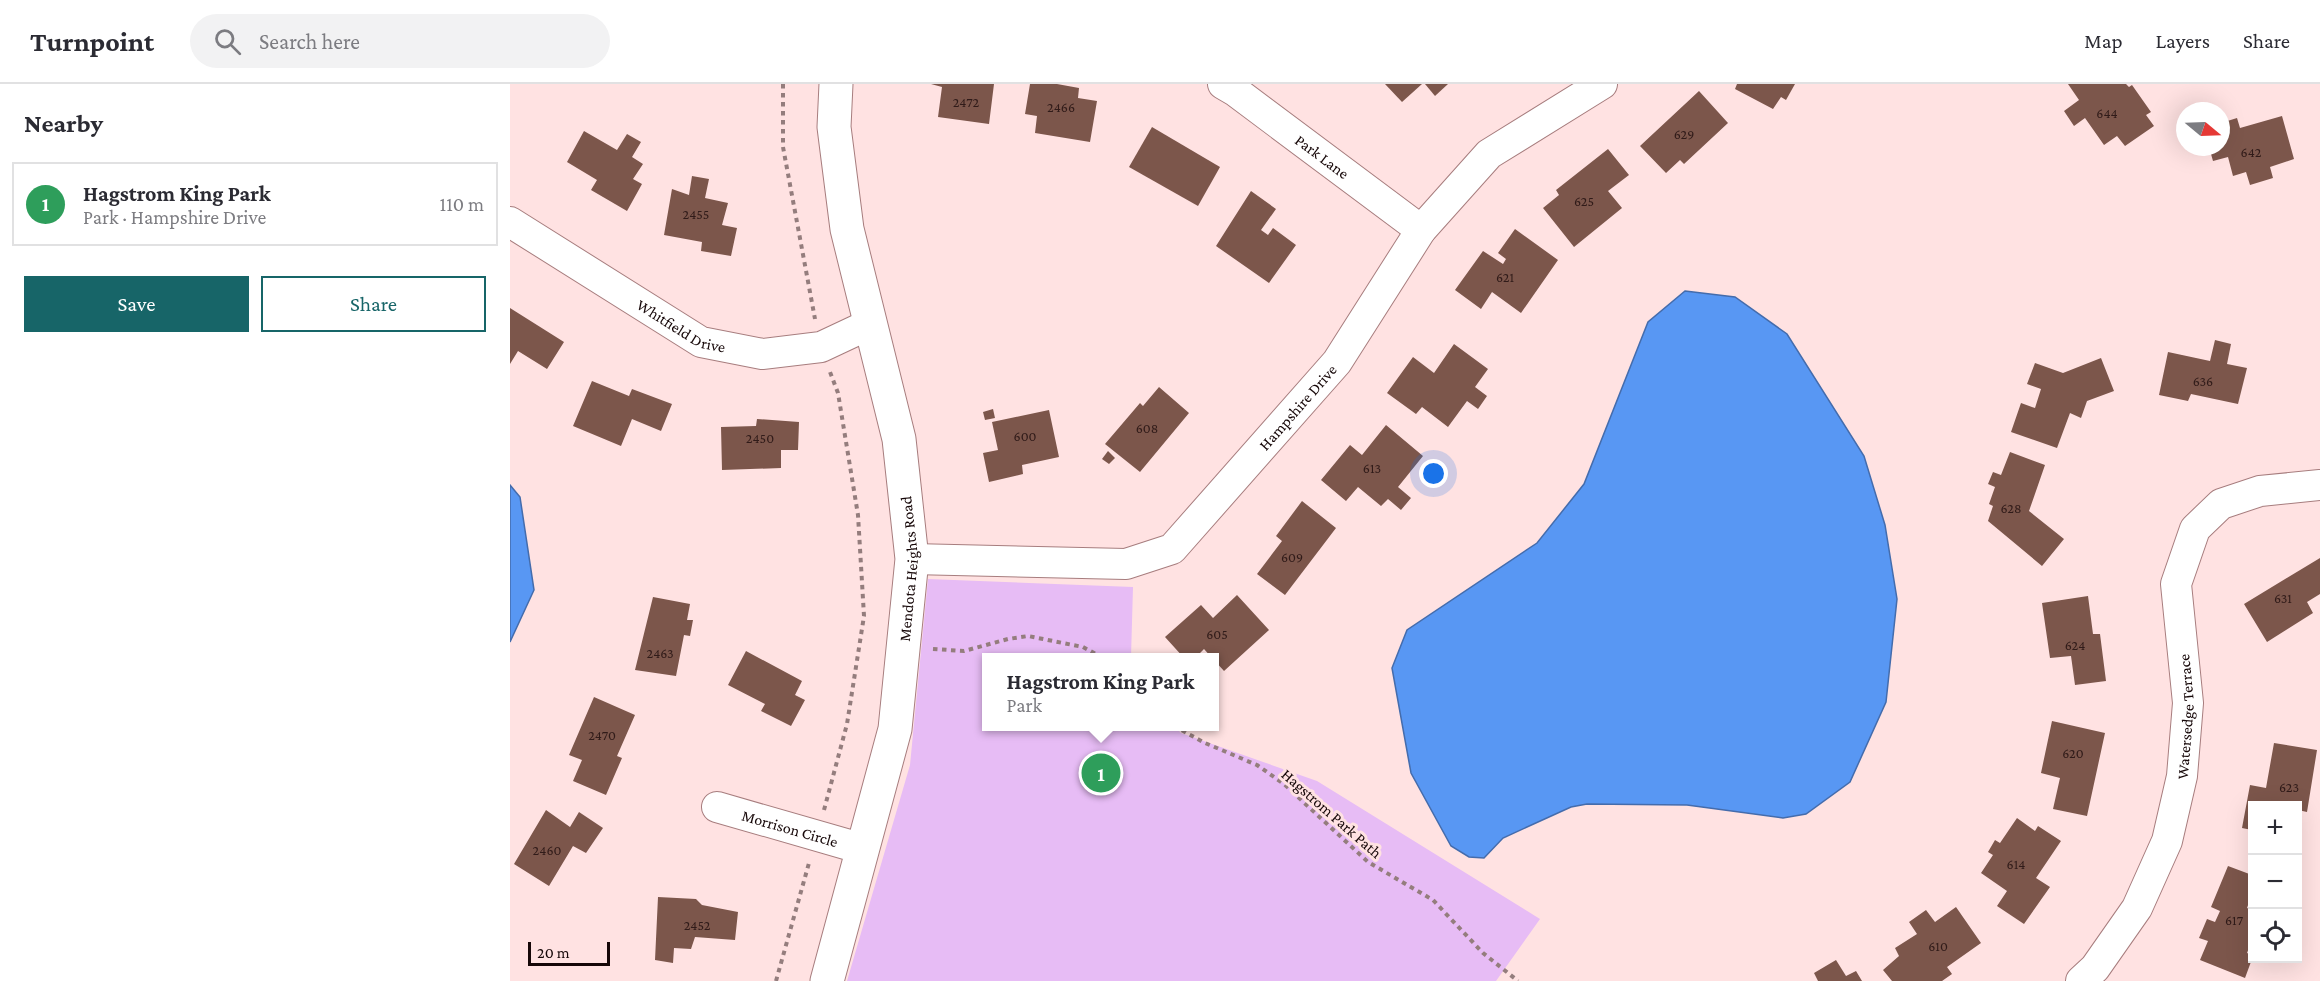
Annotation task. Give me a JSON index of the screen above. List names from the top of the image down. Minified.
{"streets":{"street":["Park Lane","Whitfield Drive","Hampshire Drive","Mendota Heights Road","Watersedge Terrace","Morrison Circle"],"path":["Hagstrom Park Path"]},"crossings":[["Park Lane","Hampshire Drive"],["Whitfield Drive","Mendota Heights Road"],["Hampshire Drive","Mendota Heights Road"],["Mendota Heights Road","Morrison Circle"]],"house_numbers":["2472","2466","644","629","642","625","2455","621","636","608","600","2450","613","628","609","631","605","624","2463","2470","620","623","2460","614","617","2452","610"],"scale_bar":"20 m","north":"right","page":{"header":"Turnpoint","search":"Search here","nav":["Map","Layers","Share"],"heading":"Nearby","list":[{"mark":"1","name":"Hagstrom King Park","note":"Park · Hampshire Drive","value":"110 m"}],"buttons":["Save","Share"],"popup":["Hagstrom King Park","Park"],"pins":"1","map_buttons":["+","−"],"scale":"20 m"}}
